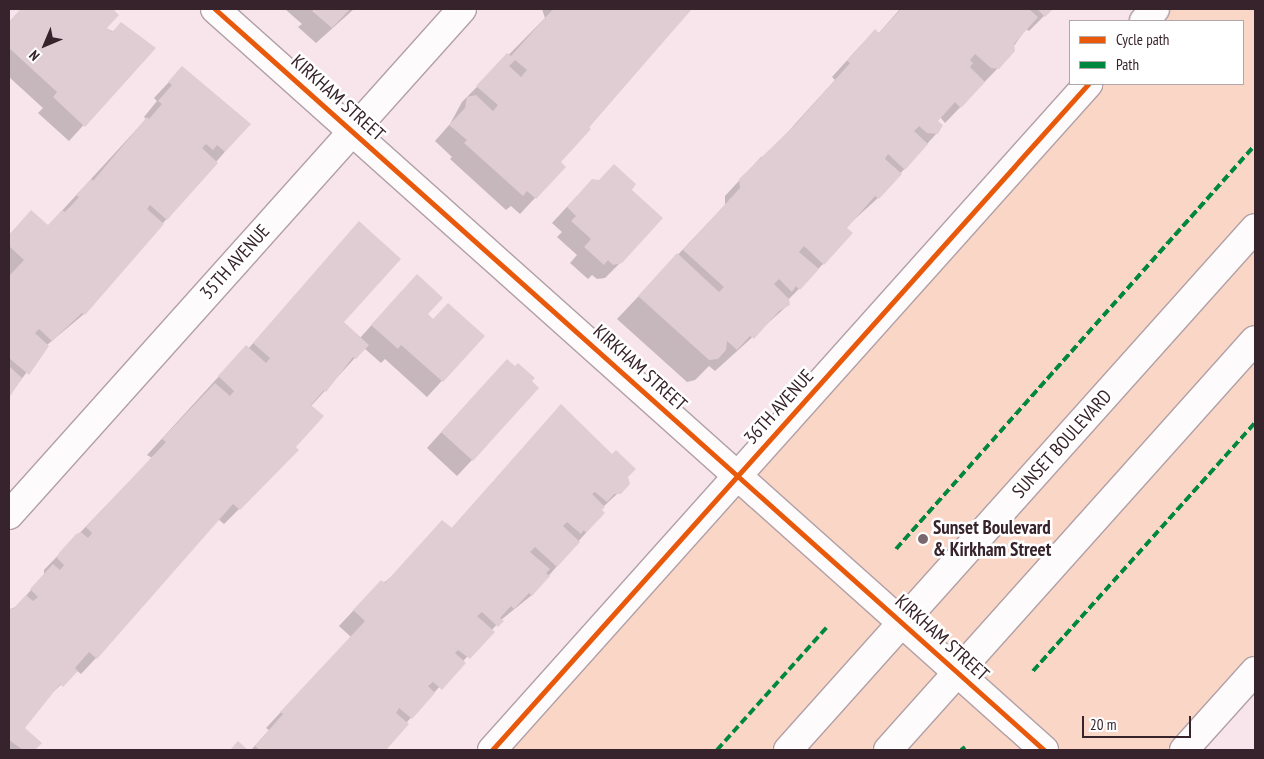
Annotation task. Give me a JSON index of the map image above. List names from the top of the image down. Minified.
{"streets":{"street":["KIRKHAM STREET","35TH AVENUE","36TH AVENUE","SUNSET BOULEVARD"]},"crossings":[["KIRKHAM STREET","35TH AVENUE"],["KIRKHAM STREET","36TH AVENUE"],["KIRKHAM STREET","SUNSET BOULEVARD"]],"places":["Sunset Boulevard & Kirkham Street"],"legend":["Cycle path","Path"],"scale_bar":"20 m","north":"bottom left"}
